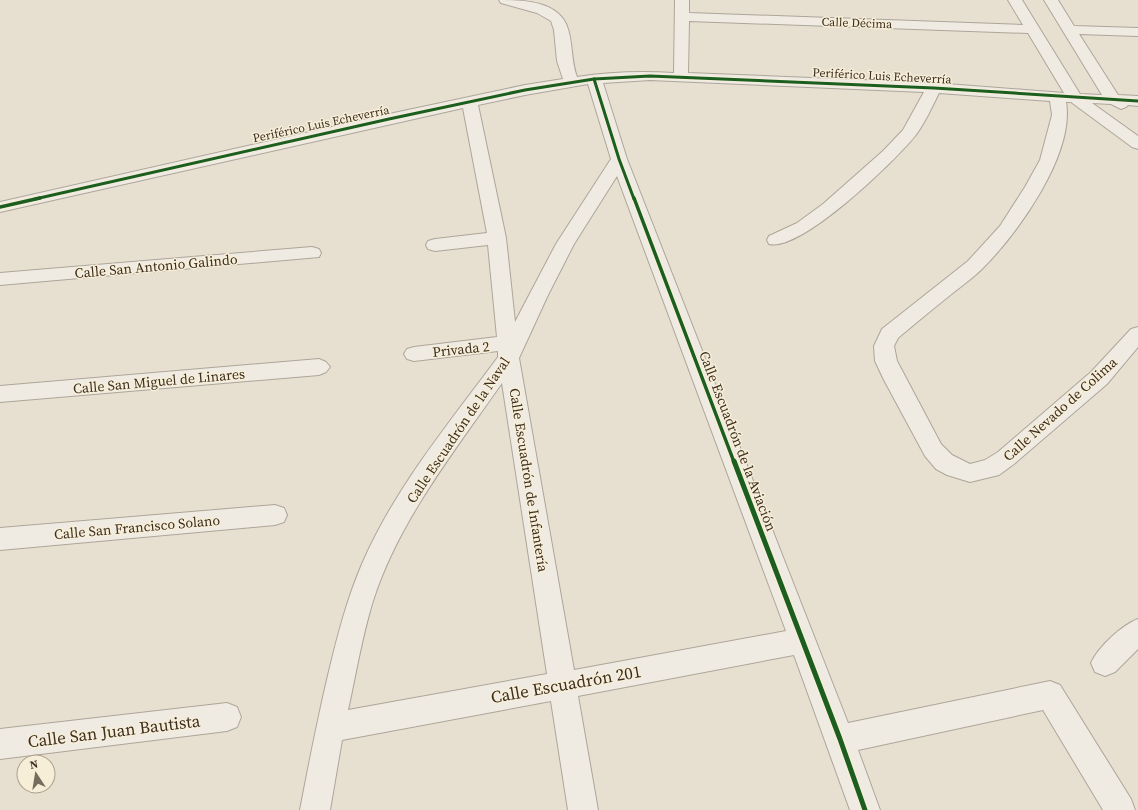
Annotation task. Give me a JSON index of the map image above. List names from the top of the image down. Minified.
{"streets":{"street":["Calle Décima","Periférico Luis Echeverría","Calle San Antonio Galindo","Privada 2","Calle San Miguel de Linares","Calle Nevado de Colima","Calle Escuadrón de la Naval","Calle Escuadrón de la Aviación","Calle Escuadrón de Infantería","Calle San Francisco Solano","Calle Escuadrón 201","Calle San Juan Bautista"]},"crossings":[["Periférico Luis Echeverría","Calle Nevado de Colima"],["Periférico Luis Echeverría","Calle Escuadrón de la Aviación"],["Periférico Luis Echeverría","Calle Escuadrón de Infantería"],["Privada 2","Calle Escuadrón de la Naval"],["Privada 2","Calle Escuadrón de Infantería"],["Calle Escuadrón de la Naval","Calle Escuadrón de la Aviación"],["Calle Escuadrón de la Naval","Calle Escuadrón de Infantería"],["Calle Escuadrón de la Naval","Calle Escuadrón 201"],["Calle Escuadrón de la Aviación","Calle Escuadrón 201"],["Calle Escuadrón de Infantería","Calle Escuadrón 201"]],"north":"top"}
